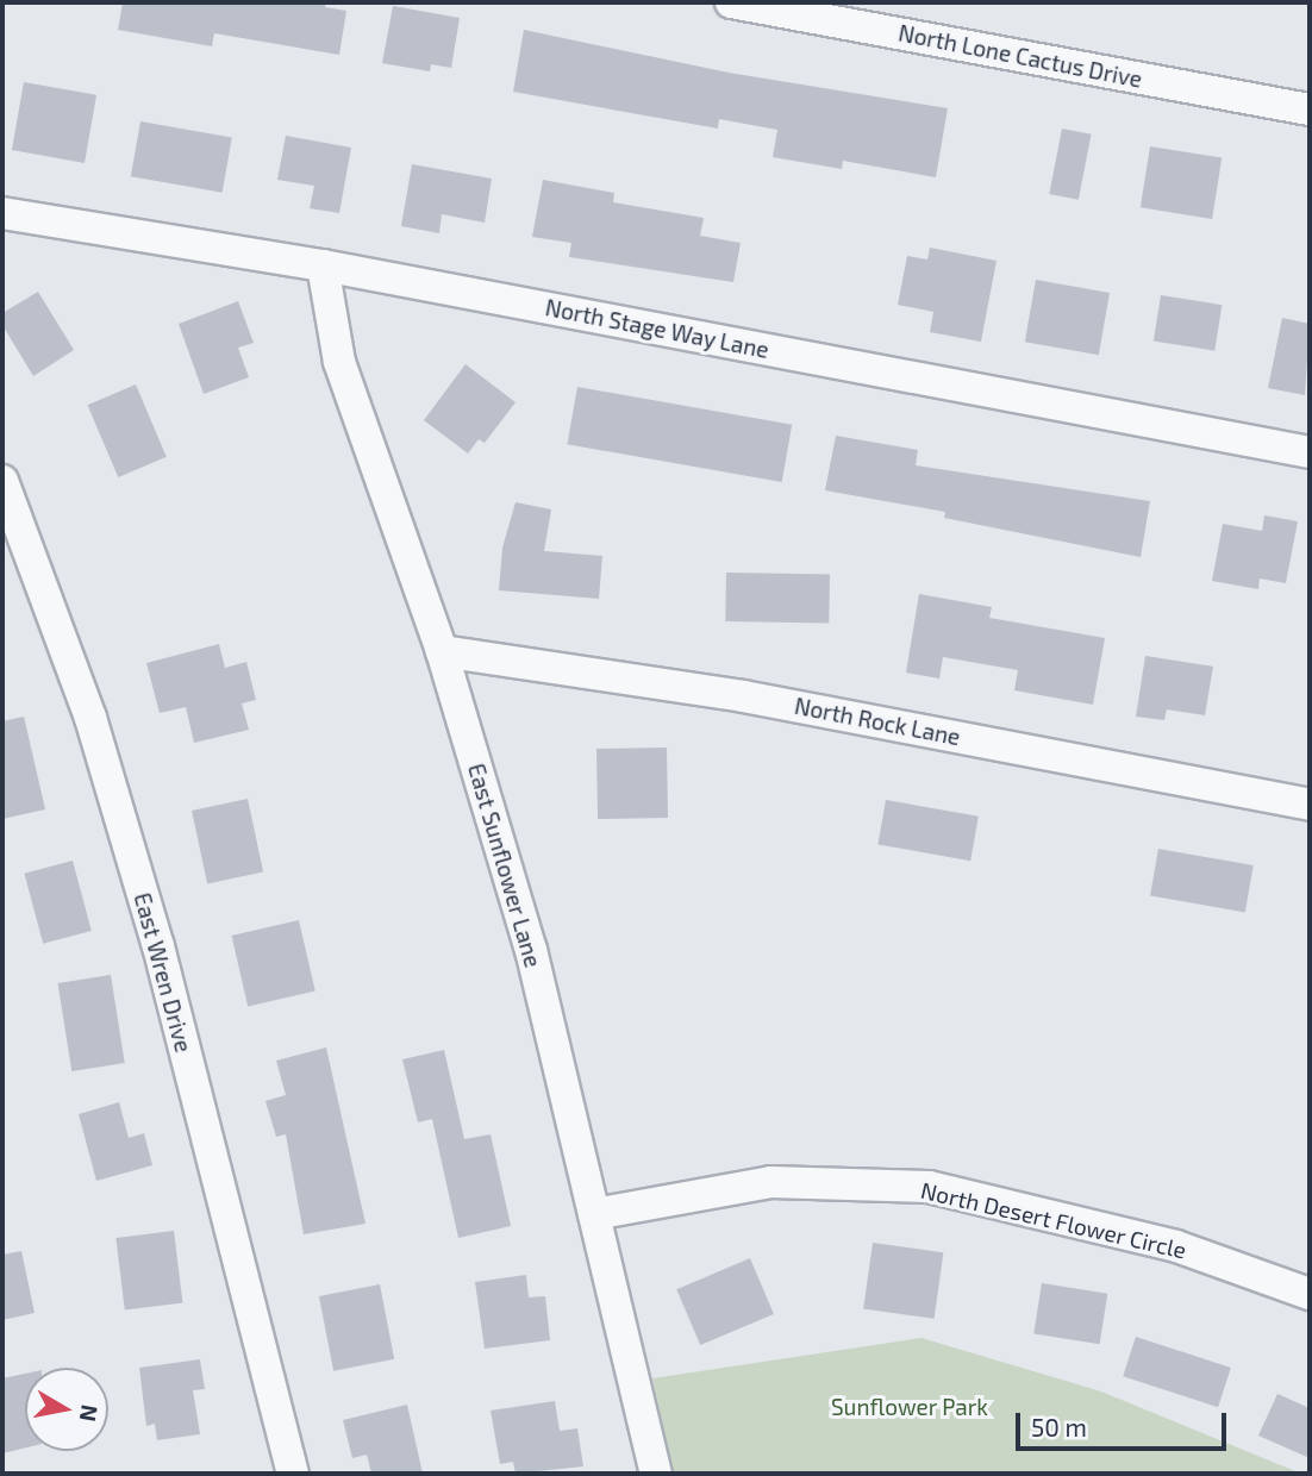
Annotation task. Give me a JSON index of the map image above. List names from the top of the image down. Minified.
{"streets":{"street":["North Lone Cactus Drive","North Stage Way Lane","North Rock Lane","East Sunflower Lane","East Wren Drive","North Desert Flower Circle"]},"crossings":[["North Stage Way Lane","East Sunflower Lane"],["North Rock Lane","East Sunflower Lane"],["East Sunflower Lane","North Desert Flower Circle"]],"parks":["Sunflower Park"],"scale_bar":"50 m","north":"right"}
